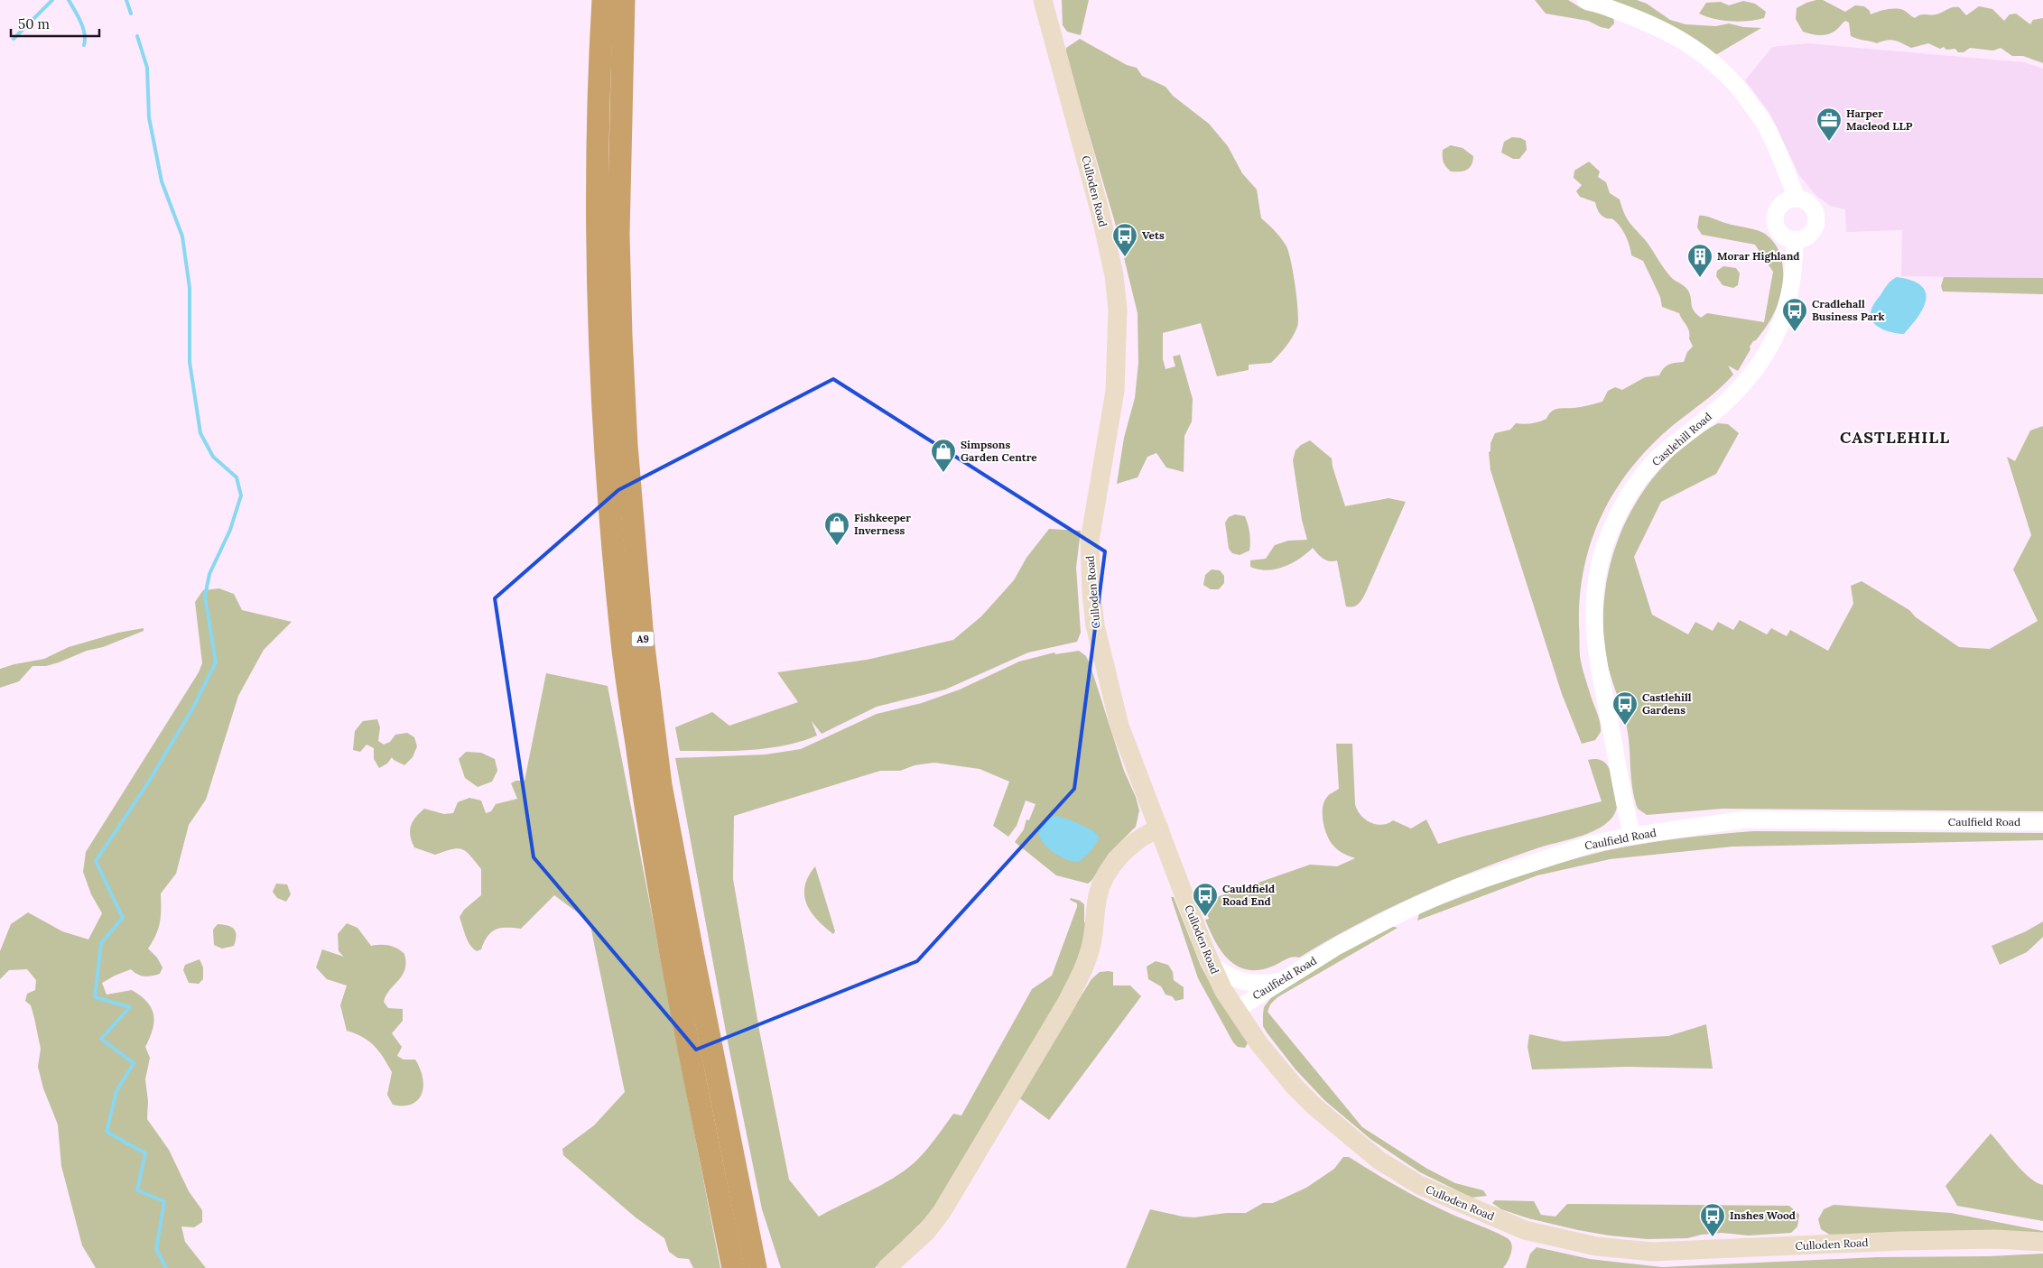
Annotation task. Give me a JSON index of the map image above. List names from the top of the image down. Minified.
{"streets":{"highway":["A9"],"main road":["Culloden Road"],"street":["Castlehill Road","Caulfield Road"]},"crossings":[["Culloden Road","Caulfield Road"],["Castlehill Road","Caulfield Road"]],"districts":["CASTLEHILL"],"places":{"office":["Harper Macleod LLP"],"bus stop":["Vets","Cradlehall Business Park","Castlehill Gardens","Cauldfield Road End","Inshes Wood"],"building":["Morar Highland"],"shop":["Simpsons Garden Centre","Fishkeeper Inverness"]},"scale_bar":"50 m"}
